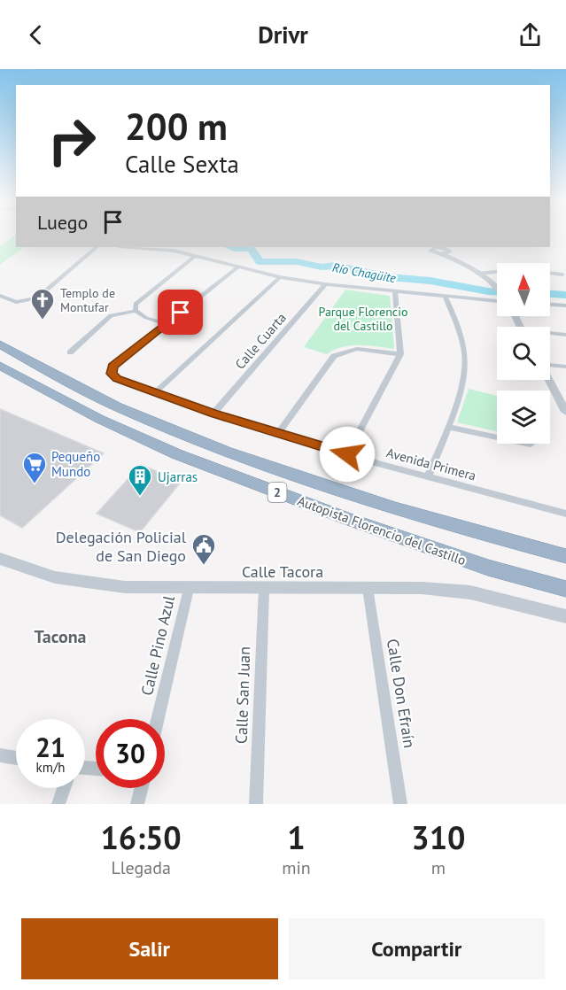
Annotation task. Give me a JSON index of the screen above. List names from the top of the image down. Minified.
{"streets":{"highway":["2","Autopista Florencio del Castillo"],"street":["Calle Cuarta","Avenida Primera","Calle Tacora","Calle Pino Azul","Calle Don Efraín","Calle San Juan"]},"crossings":[["Calle Cuarta","Avenida Primera"],["Calle Tacora","Calle Pino Azul"],["Calle Tacora","Calle Don Efraín"],["Calle Tacora","Calle San Juan"]],"districts":["Tacona"],"water":["Río Chagüite"],"parks":["Parque Florencio del Castillo"],"places":{"church":["Templo de Montufar"],"supermarket":["Pequeño Mundo"],"building":["Ujarras"],"public building":["Delegación Policial de San Diego"]},"north":"top","page":{"header":"Drivr","turn":["200 m","Calle Sexta"],"then":"Luego","speed":"21 km/h","limit":"30","eta":["16:50","Llegada","1","min","310","m"],"buttons":["Salir","Compartir"]}}
